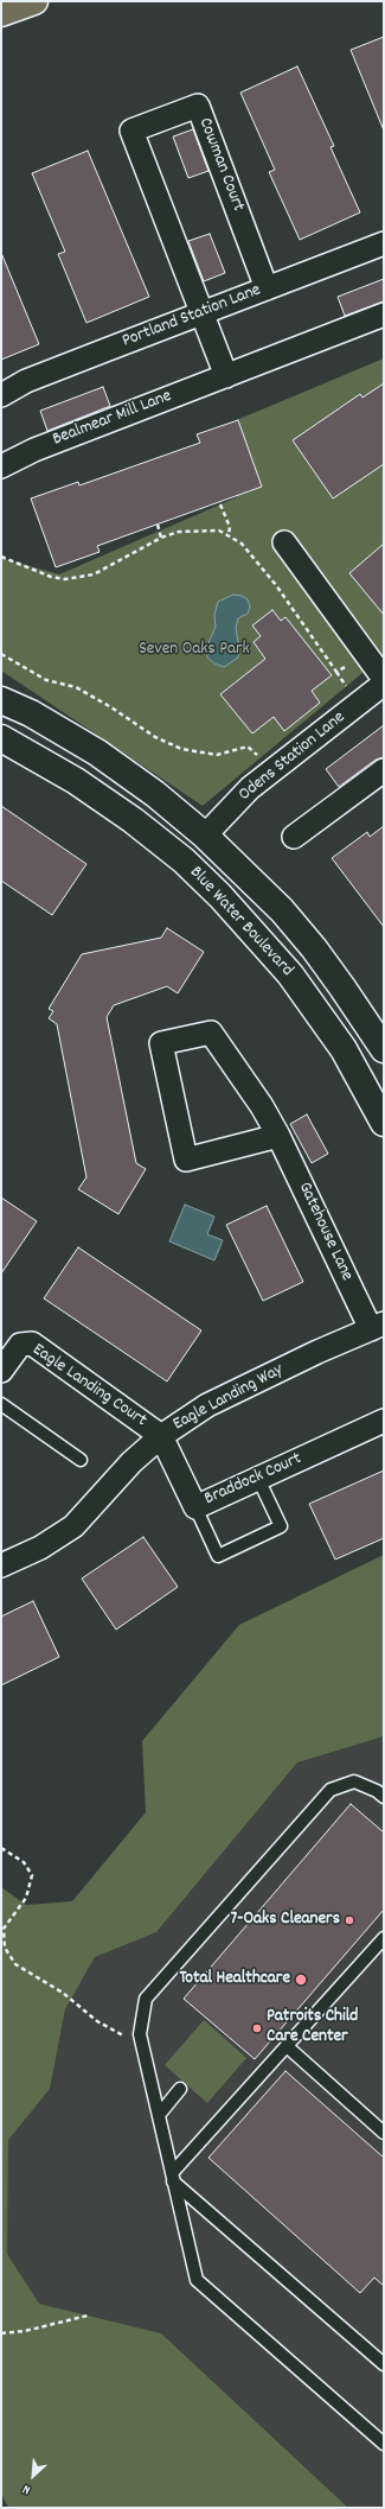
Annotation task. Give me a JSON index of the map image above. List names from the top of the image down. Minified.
{"streets":{"street":["Cowman Court","Portland Station Lane","Bealmear Mill Lane","Odens Station Lane","Blue Water Boulevard","Gatehouse Lane","Eagle Landing Court","Eagle Landing Way","Braddock Court"]},"crossings":[["Cowman Court","Portland Station Lane"],["Odens Station Lane","Blue Water Boulevard"],["Gatehouse Lane","Eagle Landing Way"],["Eagle Landing Court","Eagle Landing Way"],["Eagle Landing Court","Braddock Court"],["Eagle Landing Way","Braddock Court"]],"parks":["Seven Oaks Park"],"places":["7-Oaks Cleaners","Total Healthcare","Patroits Child Care Center"],"north":"bottom left"}
